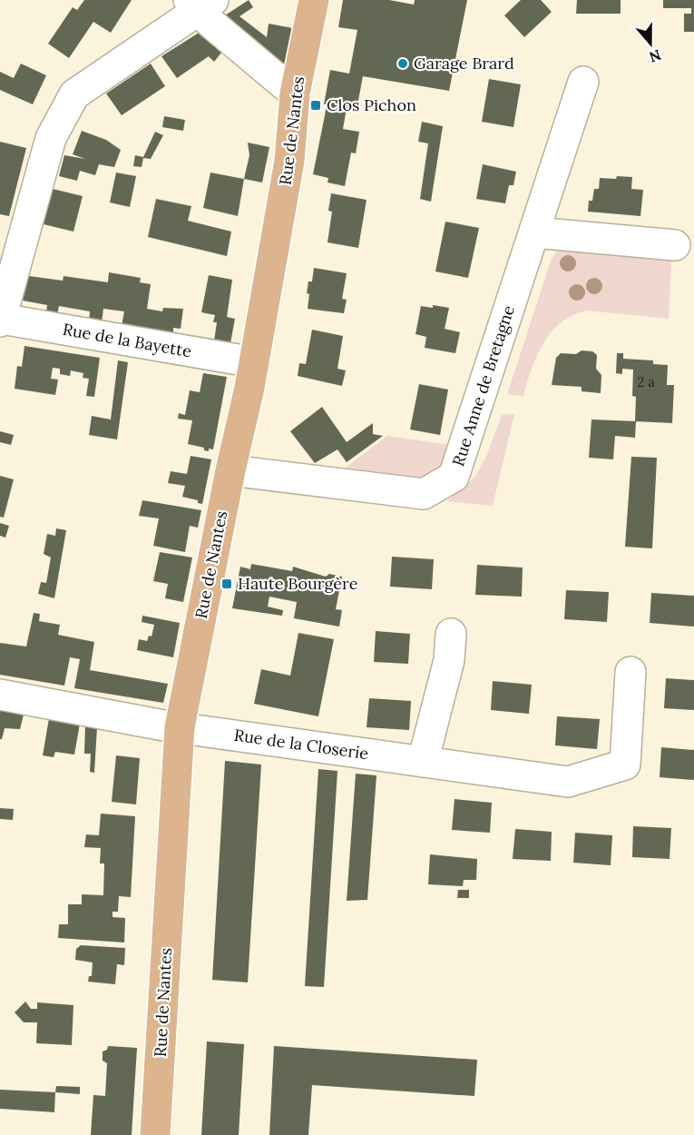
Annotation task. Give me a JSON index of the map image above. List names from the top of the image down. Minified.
{"streets":{"main road":["Rue de Nantes"],"street":["Rue de la Bayette","Rue Anne de Bretagne","Rue de la Closerie"]},"crossings":[["Rue de Nantes","Rue de la Bayette"],["Rue de Nantes","Rue Anne de Bretagne"],["Rue de Nantes","Rue de la Closerie"]],"places":{"other":["Garage Brard"],"transit":["Clos Pichon","Haute Bourgère"]},"house_numbers":["2 a"],"north":"bottom"}
